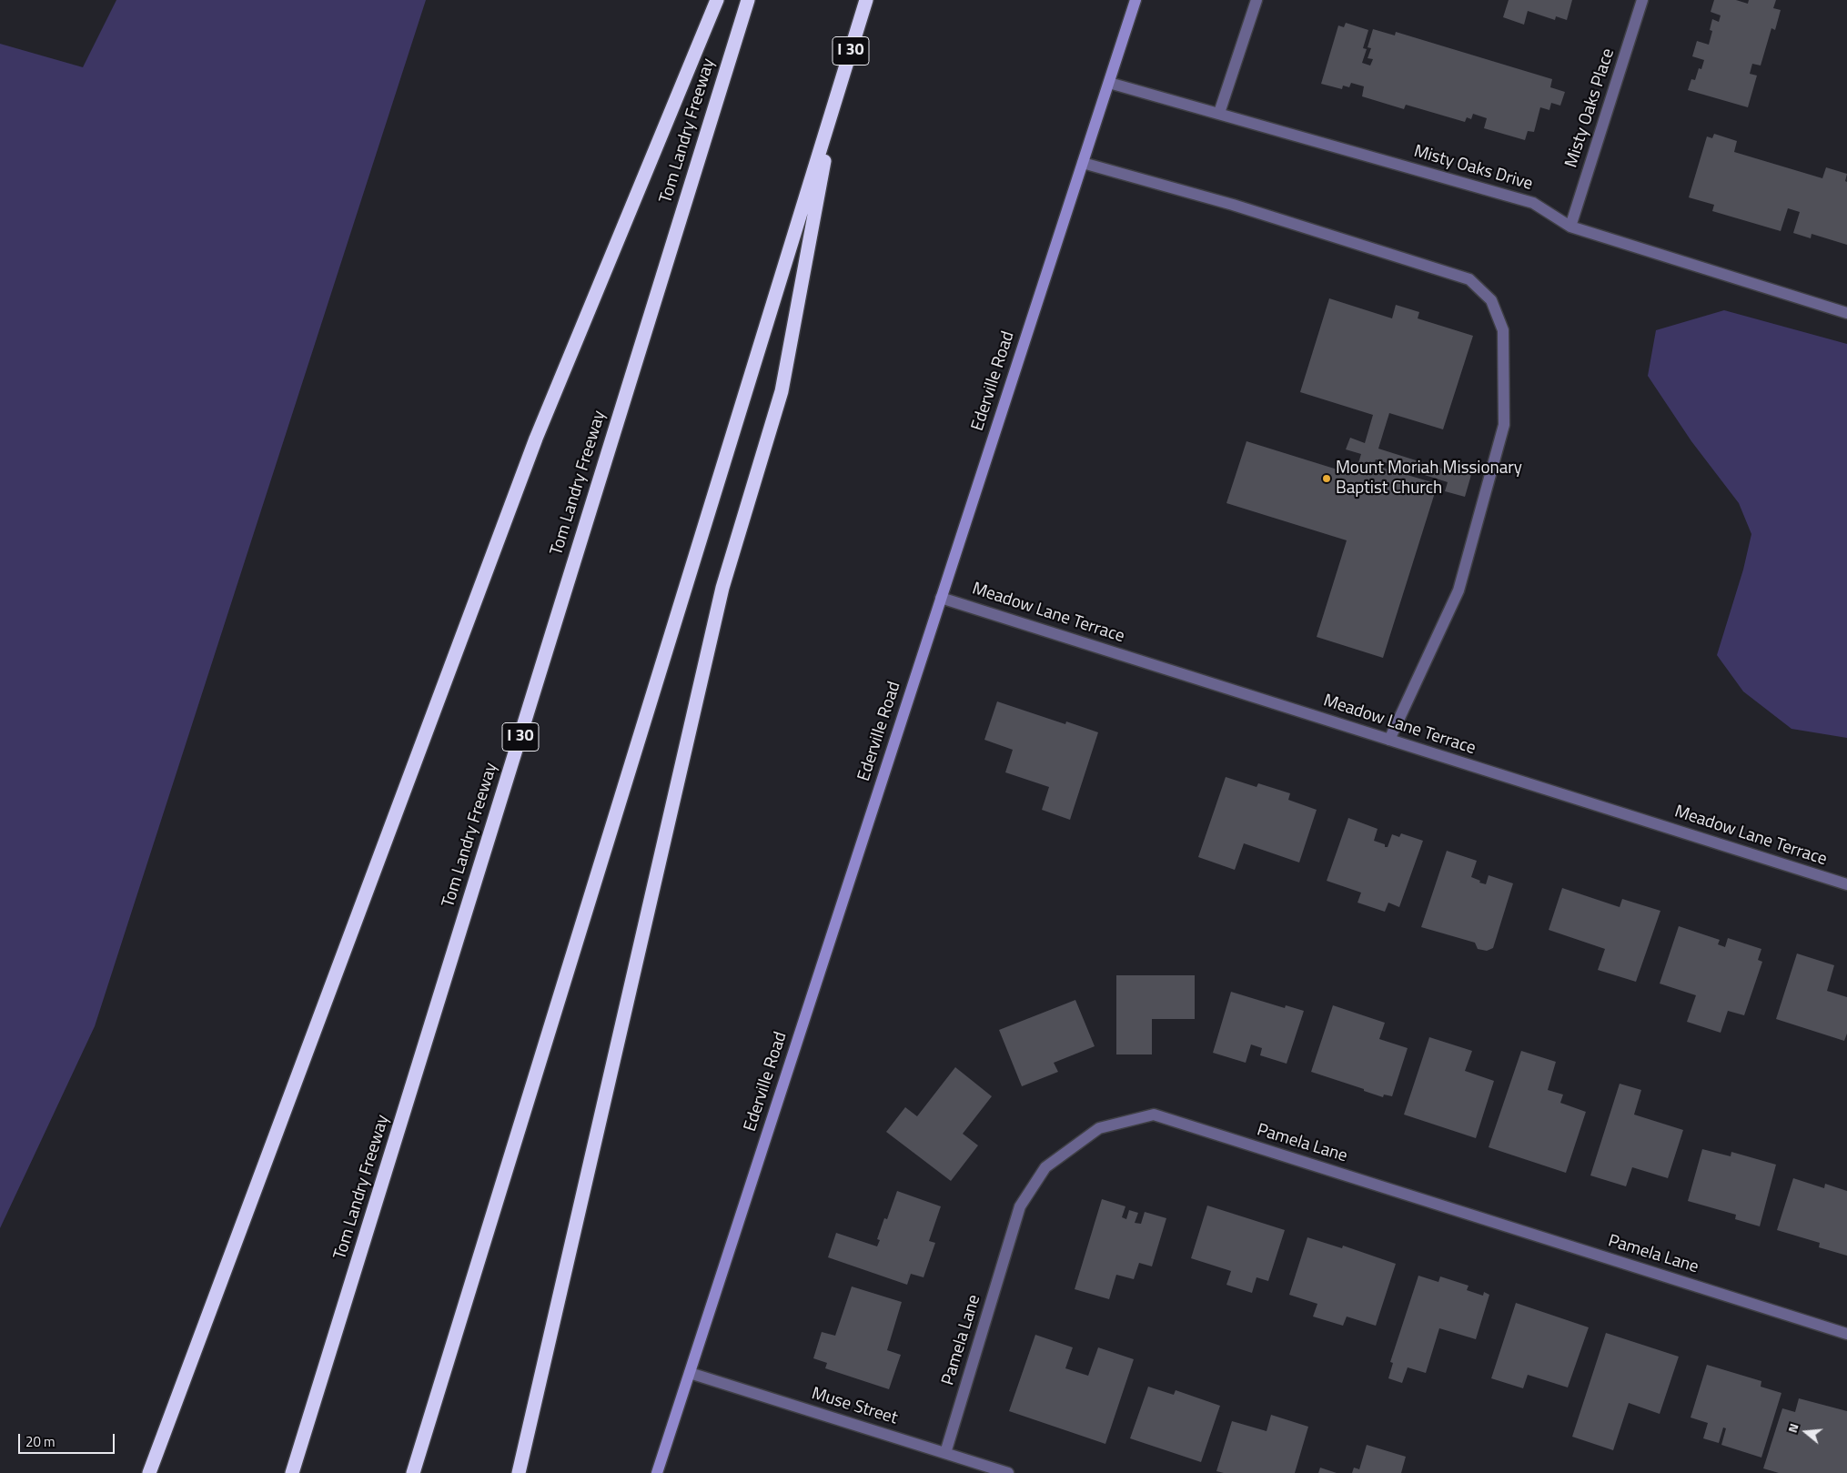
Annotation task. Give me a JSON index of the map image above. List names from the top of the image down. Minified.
{"streets":{"highway":["I 30","Tom Landry Freeway"],"street":["Misty Oaks Place","Misty Oaks Drive","Ederville Road","Meadow Lane Terrace","Pamela Lane","Muse Street"]},"crossings":[["Misty Oaks Place","Misty Oaks Drive"],["Misty Oaks Drive","Ederville Road"],["Ederville Road","Meadow Lane Terrace"],["Ederville Road","Muse Street"],["Pamela Lane","Muse Street"]],"places":["Mount Moriah Missionary Baptist Church"],"scale_bar":"20 m","north":"left"}
